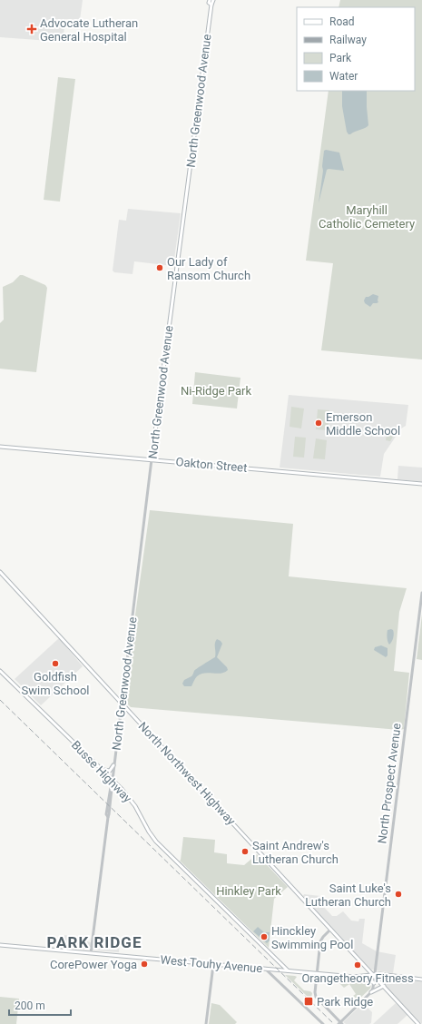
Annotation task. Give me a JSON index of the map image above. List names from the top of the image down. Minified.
{"streets":{"main road":["North Greenwood Avenue","Oakton Street","Busse Highway","North Northwest Highway","West Touhy Avenue"],"street":["North Prospect Avenue"]},"crossings":[["North Greenwood Avenue","Oakton Street"],["North Greenwood Avenue","Busse Highway"],["North Greenwood Avenue","North Northwest Highway"],["North Greenwood Avenue","West Touhy Avenue"],["Busse Highway","West Touhy Avenue"],["North Northwest Highway","North Prospect Avenue"],["North Northwest Highway","West Touhy Avenue"],["North Prospect Avenue","West Touhy Avenue"]],"districts":["PARK RIDGE"],"parks":["Maryhill Catholic Cemetery","Ni-Ridge Park","Hinkley Park"],"places":{"health":["Advocate Lutheran General Hospital"],"other":["Our Lady of Ransom Church","Emerson Middle School","Goldfish Swim School","Saint Andrew's Lutheran Church","Saint Luke's Lutheran Church","Hinckley Swimming Pool","CorePower Yoga","Orangetheory Fitness"],"transit":["Park Ridge"]},"legend":["Road","Railway","Park","Water"],"scale_bar":"200 m"}
